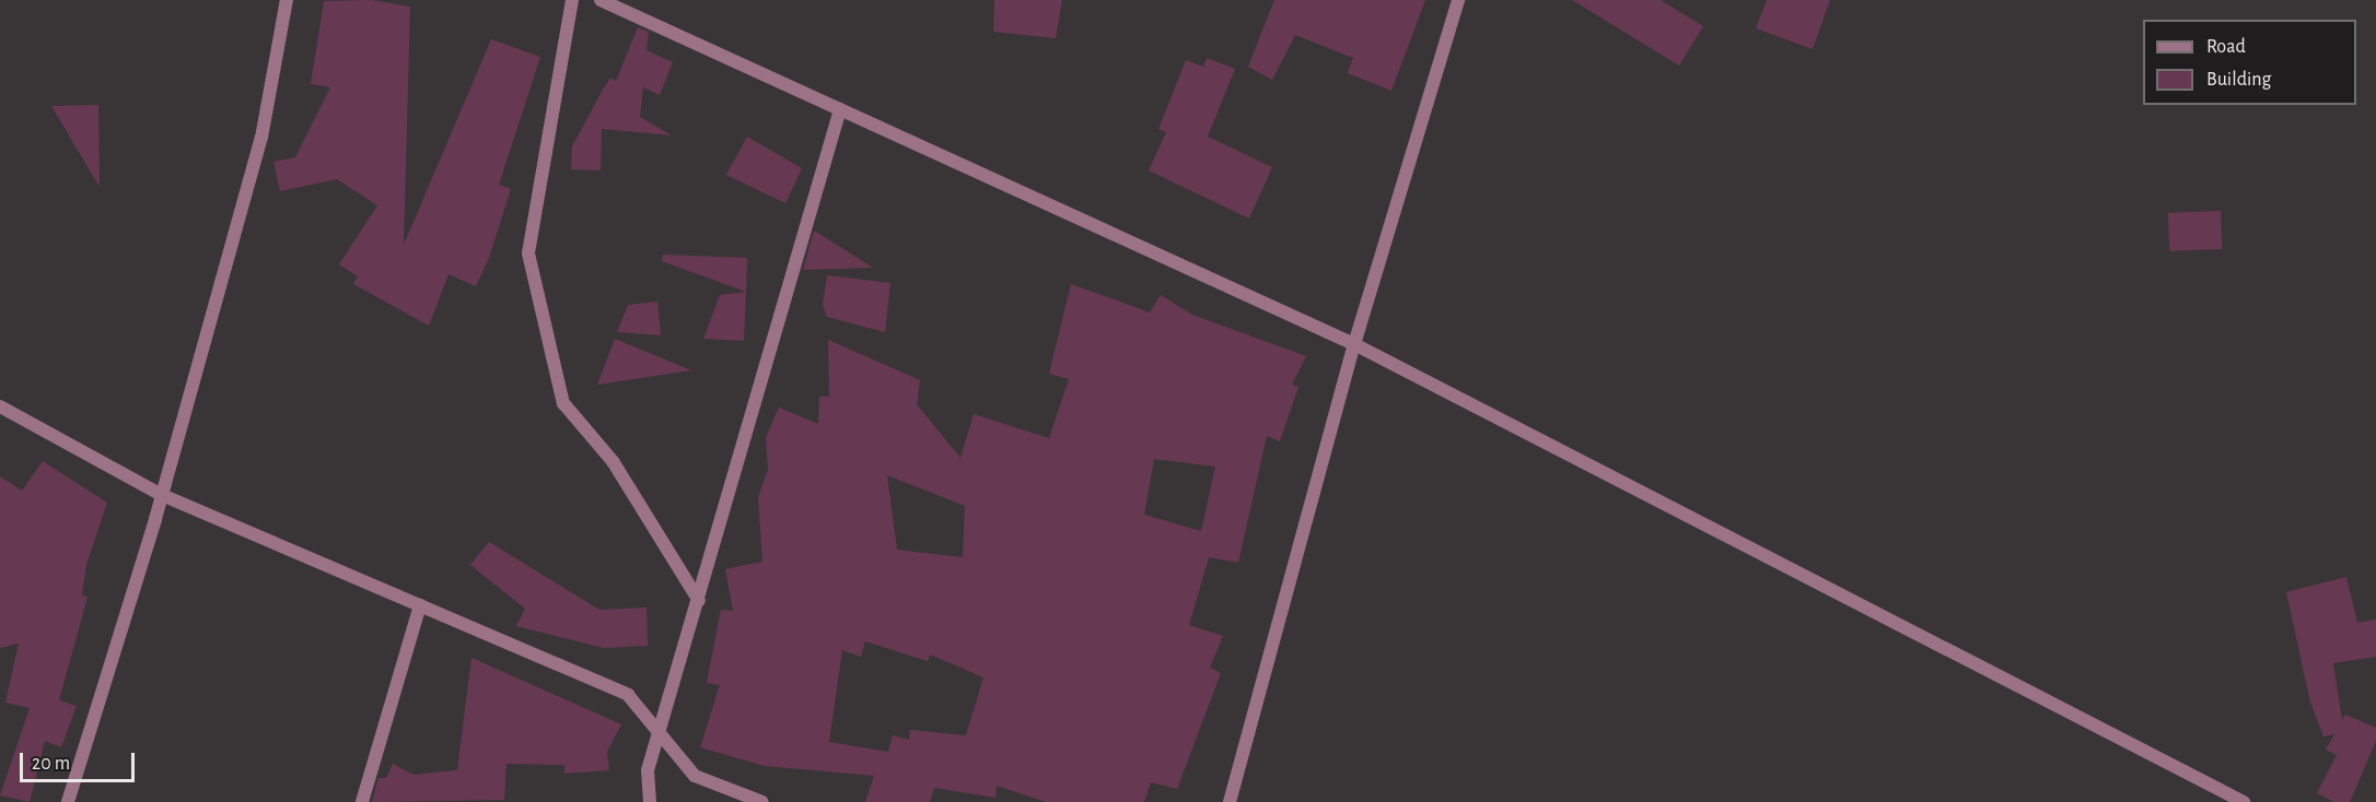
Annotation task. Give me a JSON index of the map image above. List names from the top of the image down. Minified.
{"legend":["Road","Building"],"scale_bar":"20 m"}
